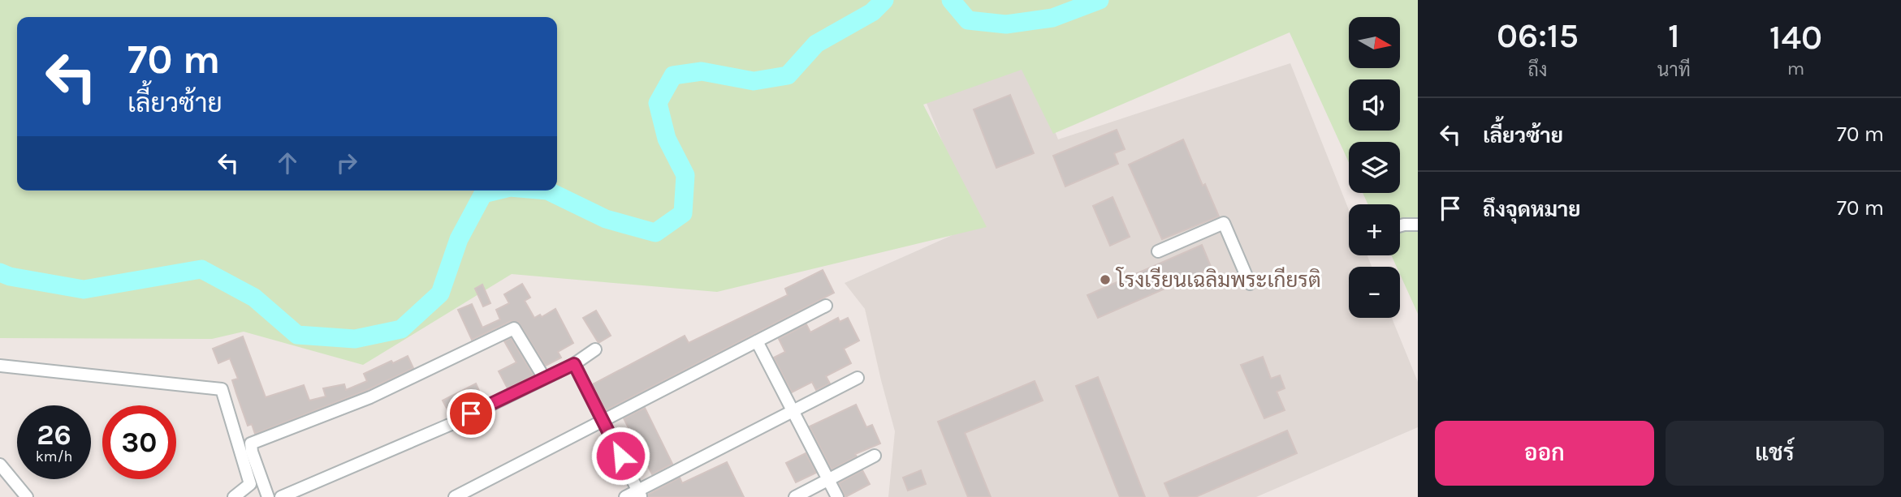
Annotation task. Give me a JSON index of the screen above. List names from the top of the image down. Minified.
{"places":["โรงเรียนเฉลิมพระเกียรติ"],"north":"right","page":{"eta":["06:15","ถึง","1","นาที","140","m"],"map_buttons":["+","−"],"turn":["70 m","เลี้ยวซ้าย"],"list":[{"name":"เลี้ยวซ้าย","value":"70 m"},{"name":"ถึงจุดหมาย","value":"70 m"}],"speed":"26 km/h","limit":"30","buttons":["ออก","แชร์"]}}
